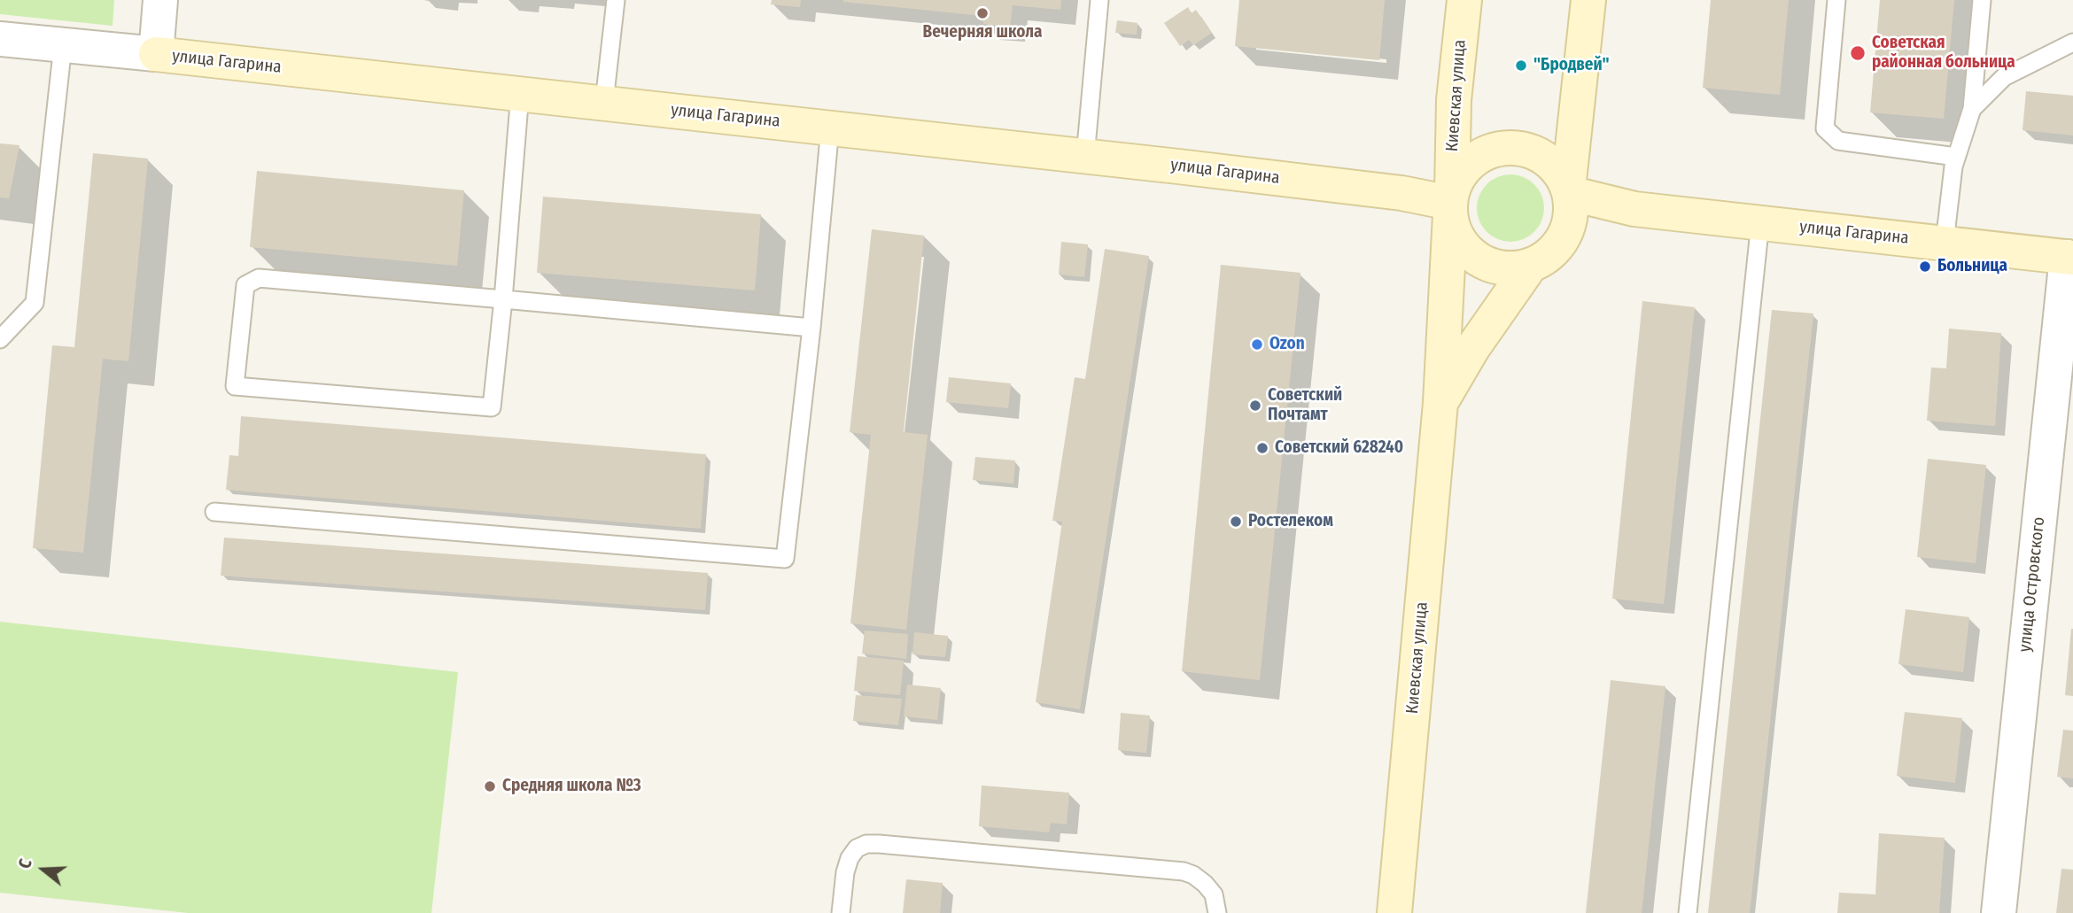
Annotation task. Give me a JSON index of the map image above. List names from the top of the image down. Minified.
{"streets":{"street":["улица Гагарина","Киевская улица","улица Островского"]},"crossings":[["улица Гагарина","Киевская улица"],["улица Гагарина","улица Островского"]],"places":["Вечерняя школа","Советская районная больница","\"Бродвей\"","Больница","Ozon","Советский Почтамт","Советский 628240","Ростелеком","Средняя школа №3"],"north":"left"}
